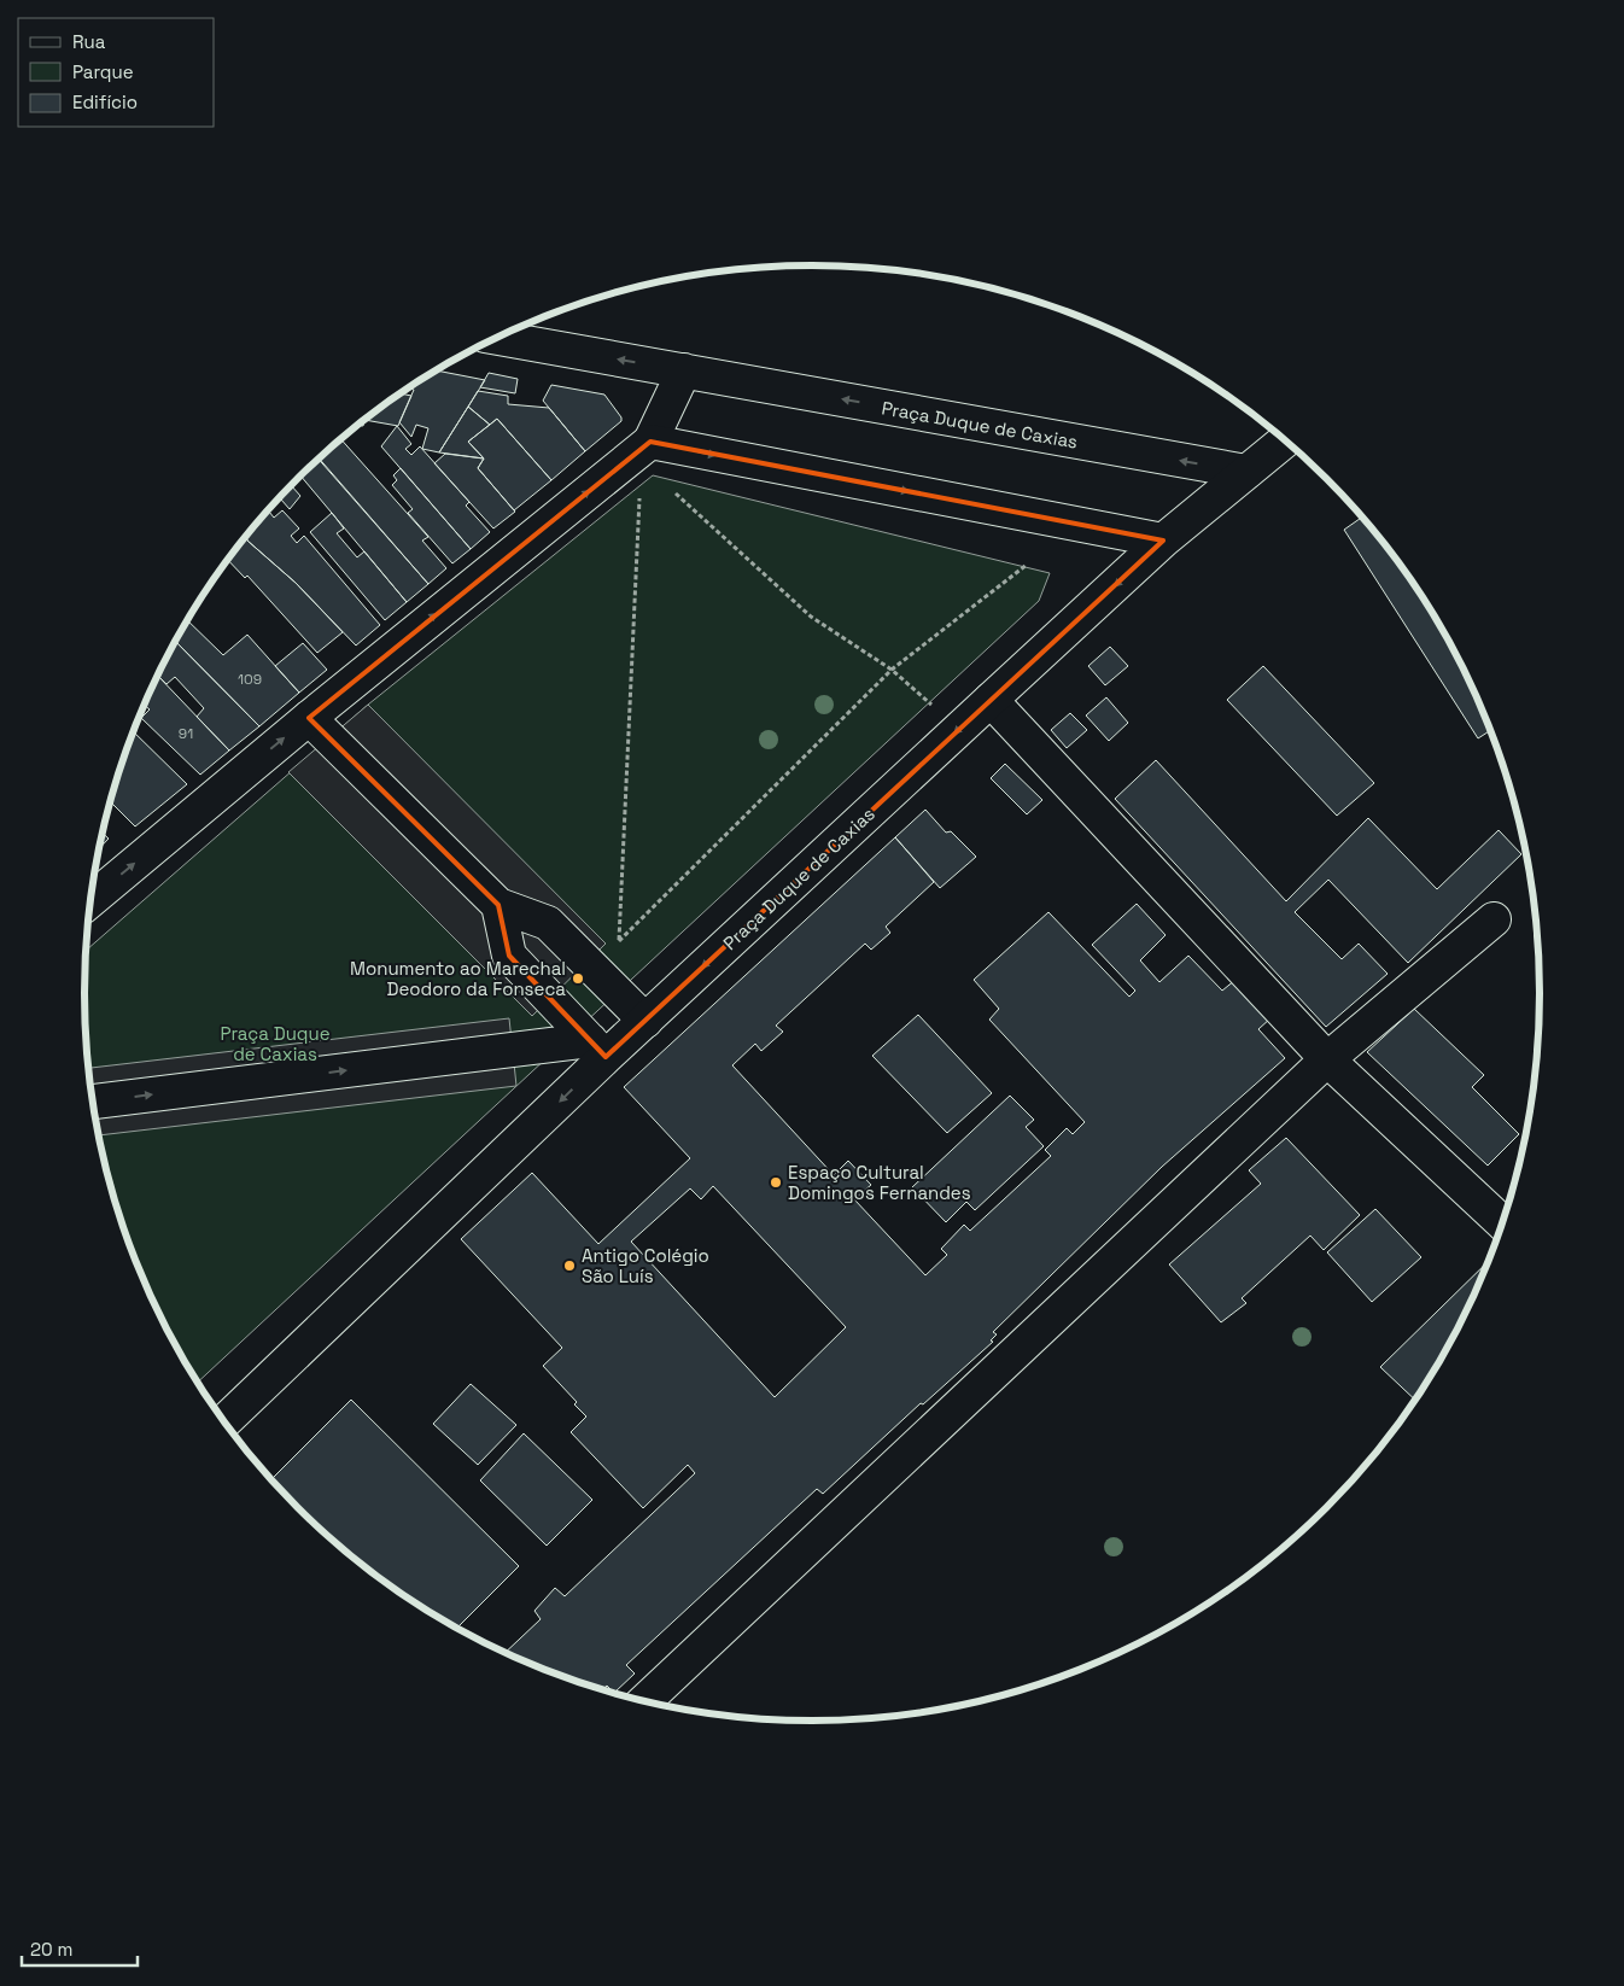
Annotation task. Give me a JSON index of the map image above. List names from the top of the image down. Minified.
{"streets":{"street":["Praça Duque de Caxias"]},"parks":["Praça Duque de Caxias"],"places":["Monumento ao Marechal Deodoro da Fonseca","Espaço Cultural Domingos Fernandes","Antigo Colégio São Luís"],"house_numbers":["109","91"],"legend":["Rua","Parque","Edifício"],"scale_bar":"20 m"}
